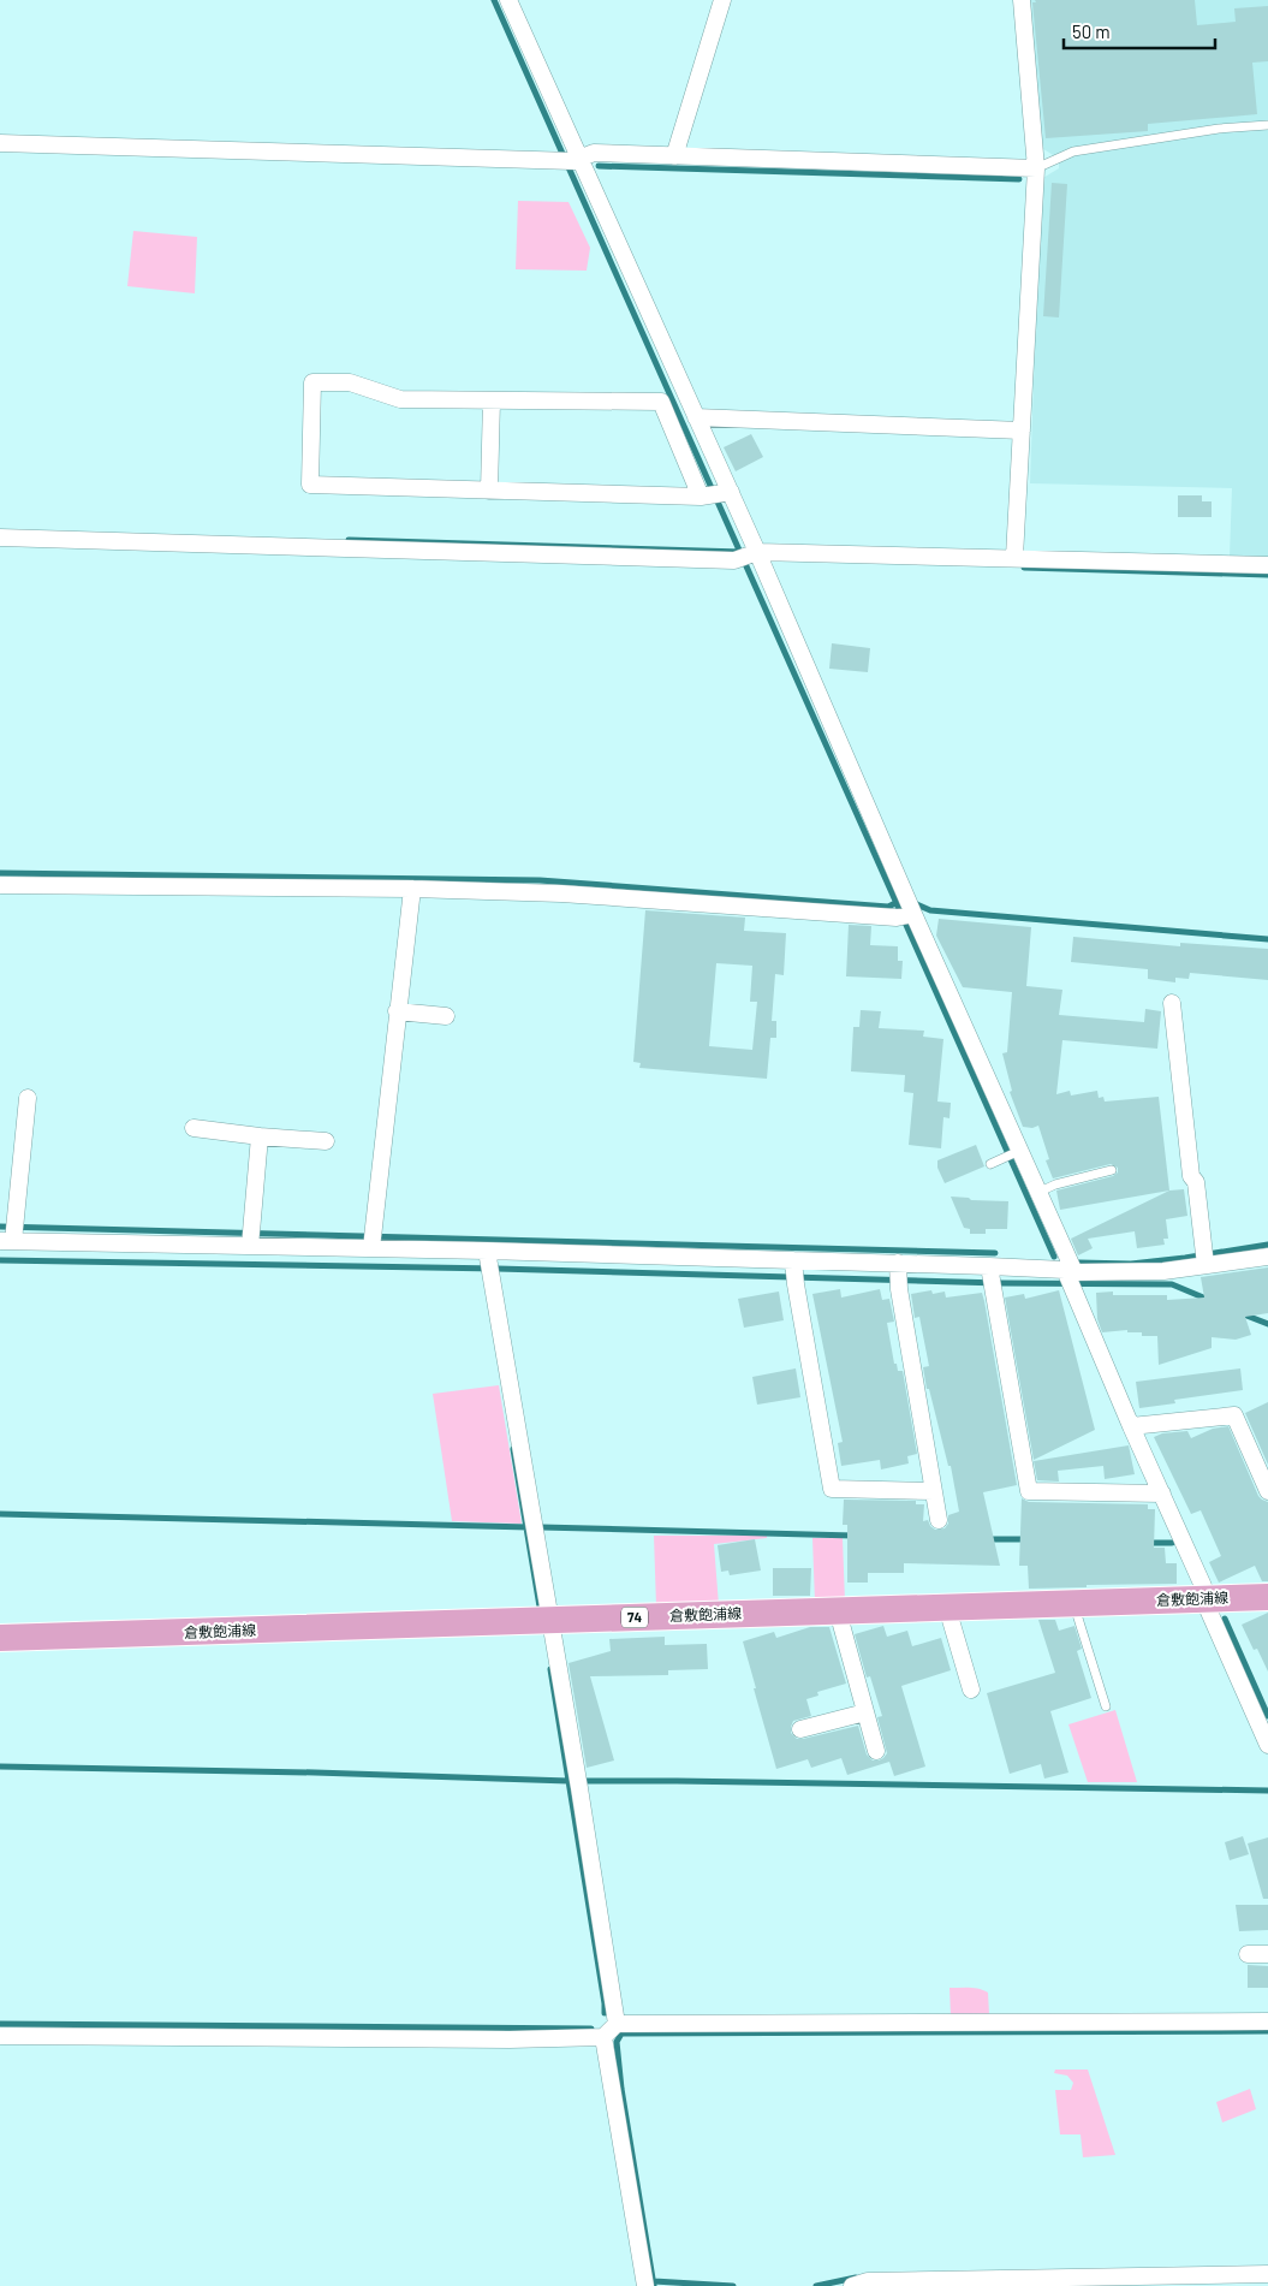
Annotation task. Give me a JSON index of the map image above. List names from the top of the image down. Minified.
{"streets":{"main road":["倉敷飽浦線","74"]},"scale_bar":"50 m"}
